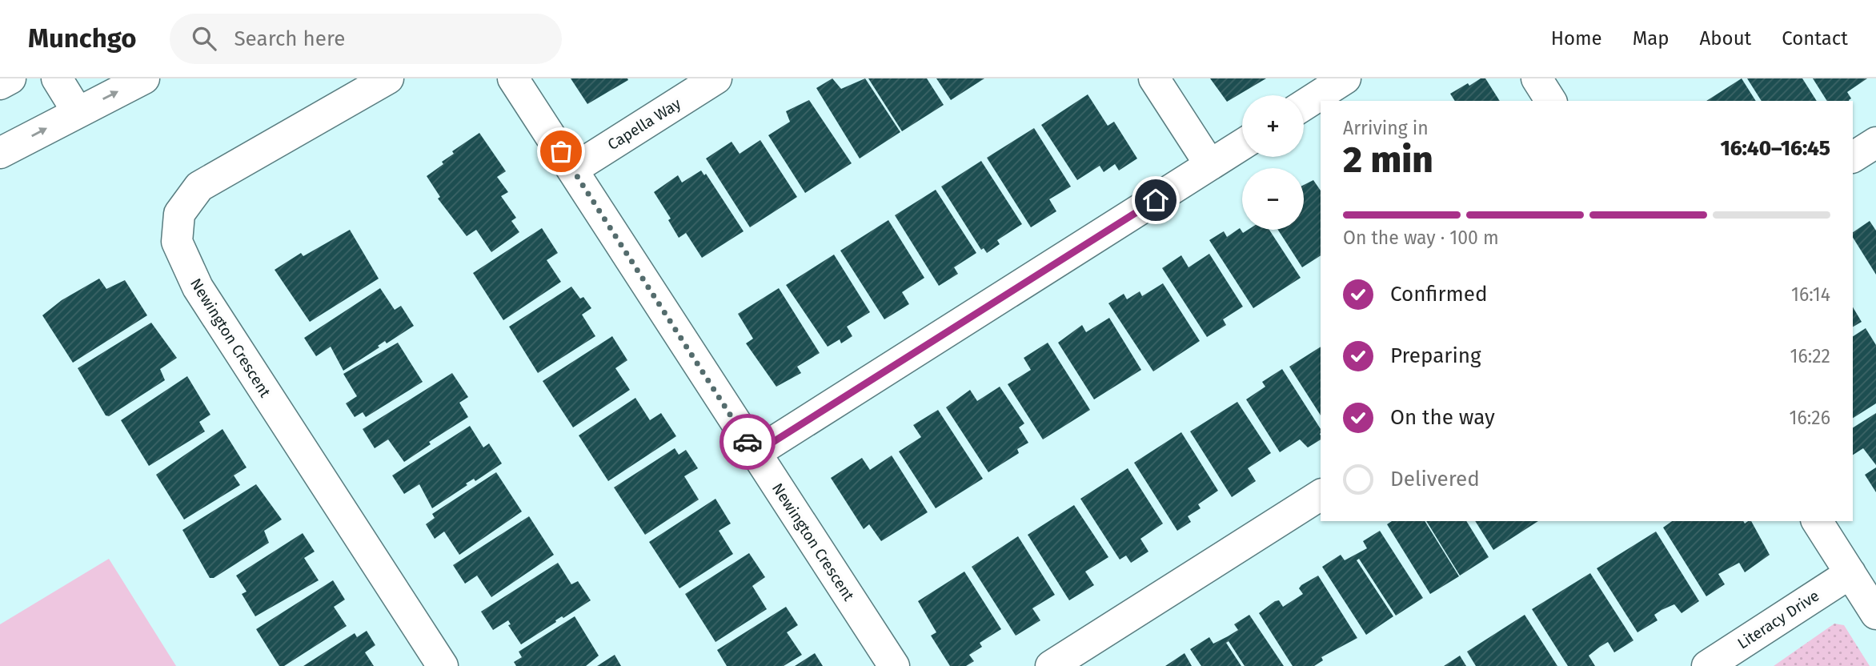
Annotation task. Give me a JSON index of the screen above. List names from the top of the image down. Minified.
{"streets":{"street":["Capella Way","Newington Crescent","Literacy Drive"]},"crossings":[["Capella Way","Newington Crescent"]],"page":{"header":"Munchgo","search":"Search here","nav":["Home","Map","About","Contact"],"map_buttons":["+","−"],"heading":["2 min","Arriving in","16:40–16:45"],"bar":"On the way · 100 m","list":[["Confirmed","16:14"],["Preparing","16:22"],["On the way","16:26"],"Delivered"]}}
